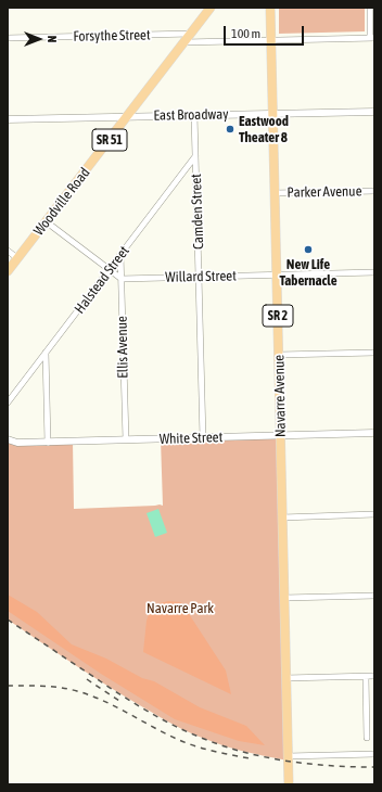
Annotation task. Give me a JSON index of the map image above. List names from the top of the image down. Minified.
{"streets":{"main road":["SR 51","Woodville Road","SR 2","Navarre Avenue"],"street":["Forsythe Street","East Broadway","Parker Avenue","Camden Street","Willard Street","Halstead Street","Ellis Avenue","White Street"]},"crossings":[["Forsythe Street","Woodville Road"],["East Broadway","Woodville Road"],["East Broadway","Camden Street"],["East Broadway","Navarre Avenue"],["Parker Avenue","Navarre Avenue"],["Camden Street","Willard Street"],["Camden Street","Halstead Street"],["Camden Street","White Street"],["Willard Street","Ellis Avenue"],["Willard Street","Navarre Avenue"],["Halstead Street","Ellis Avenue"],["Ellis Avenue","White Street"],["Navarre Avenue","White Street"]],"parks":["Navarre Park"],"places":["Eastwood Theater 8","New Life Tabernacle"],"scale_bar":"100 m","north":"right"}
